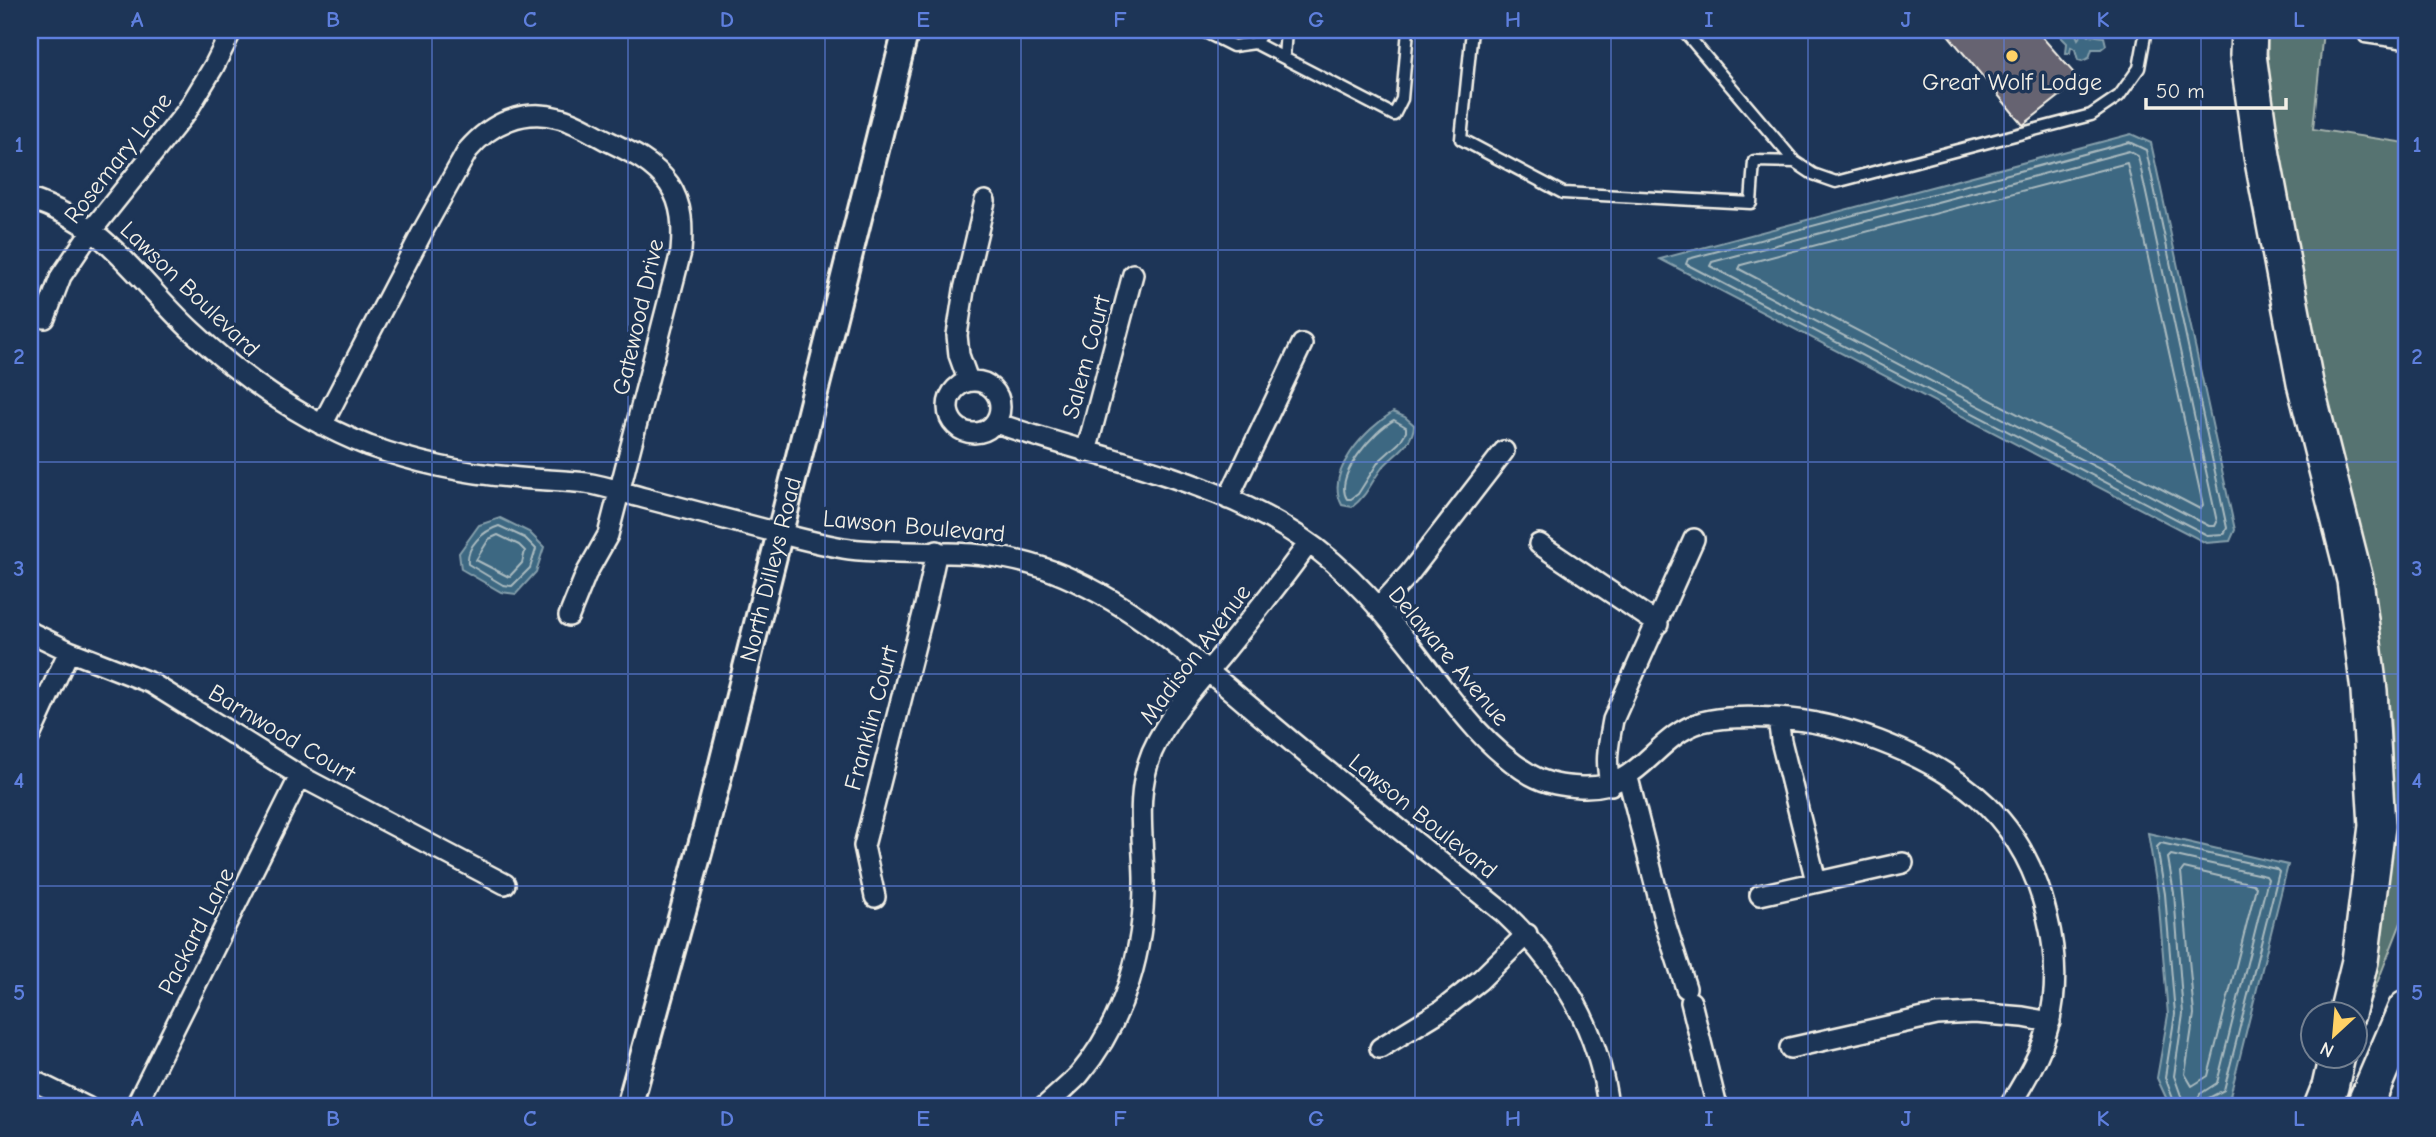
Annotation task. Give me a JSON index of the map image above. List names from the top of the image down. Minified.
{"streets":{"street":["Rosemary Lane","Lawson Boulevard","Gatewood Drive","Salem Court","North Dilleys Road","Madison Avenue","Delaware Avenue","Franklin Court","Barnwood Court","Packard Lane"]},"crossings":[["Rosemary Lane","Lawson Boulevard"],["Lawson Boulevard","Gatewood Drive"],["Lawson Boulevard","North Dilleys Road"],["Lawson Boulevard","Madison Avenue"],["Lawson Boulevard","Franklin Court"],["Salem Court","Delaware Avenue"],["Madison Avenue","Delaware Avenue"],["Barnwood Court","Packard Lane"]],"places":["Great Wolf Lodge"],"scale_bar":"50 m","north":"bottom left","grid":{"columns":["A","B","C","D","E","F","G","H","I","J","K","L"],"rows":["1","2","3","4","5"]}}
